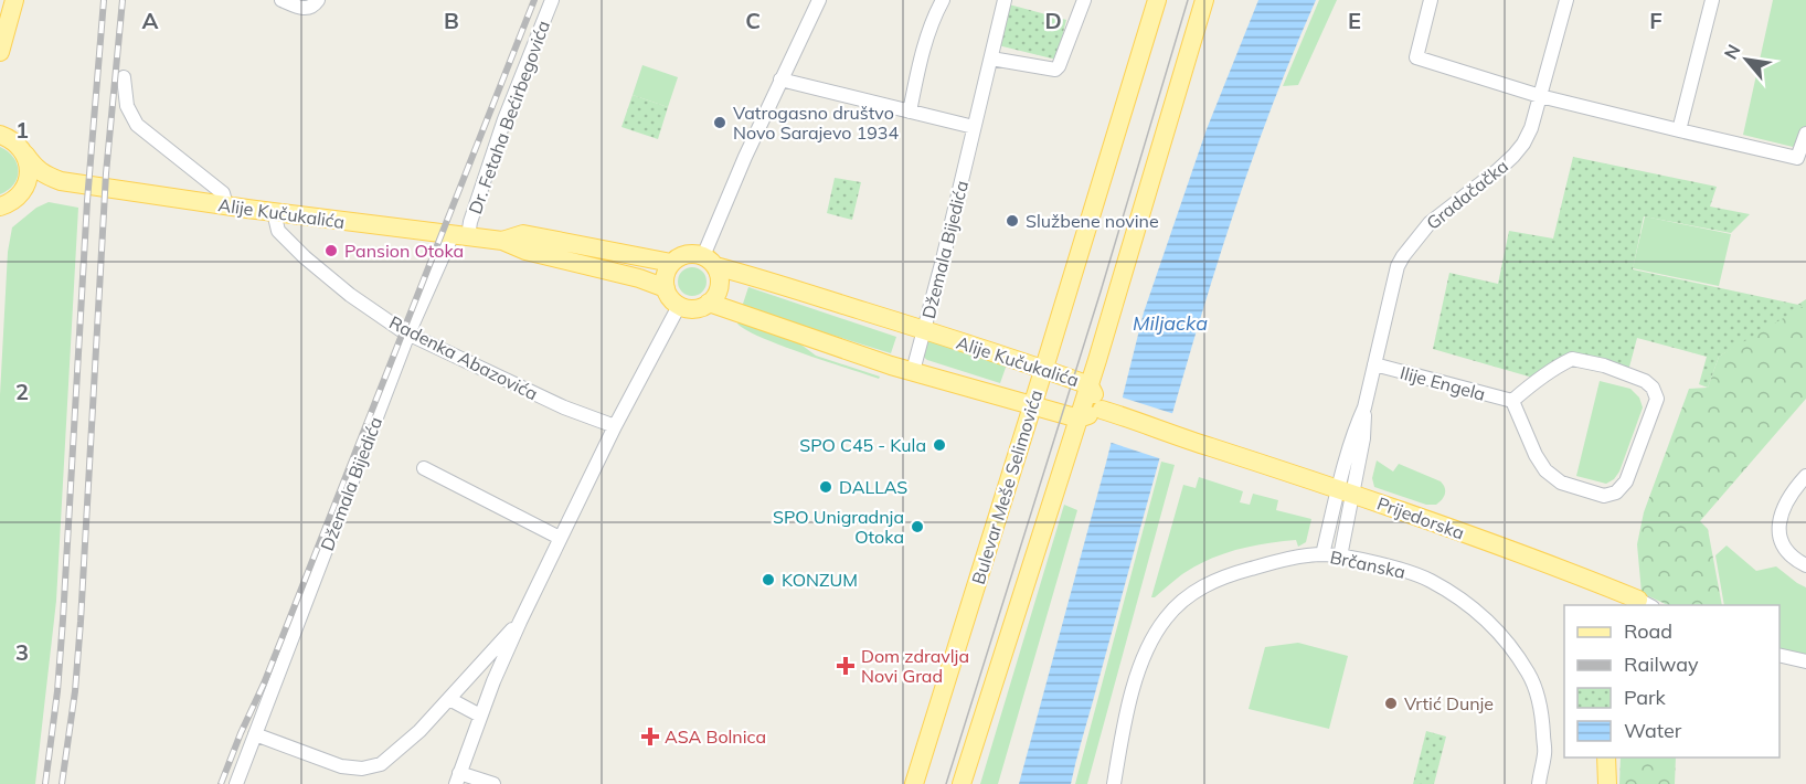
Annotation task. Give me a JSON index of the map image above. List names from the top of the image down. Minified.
{"streets":{"main road":["Alije Kučukalića","Bulevar Meše Selimovića","Prijedorska"],"street":["Dr. Fetaha Bećirbegovića","Gradačačka","Džemala Bijedića","Radenka Abazovića","Ilije Engela","Brčanska"]},"crossings":[["Dr. Fetaha Bećirbegovića","Alije Kučukalića"],["Dr. Fetaha Bećirbegovića","Džemala Bijedića"],["Gradačačka","Ilije Engela"],["Gradačačka","Prijedorska"],["Gradačačka","Brčanska"],["Alije Kučukalića","Džemala Bijedića"],["Alije Kučukalića","Radenka Abazovića"],["Alije Kučukalića","Bulevar Meše Selimovića"],["Alije Kučukalića","Prijedorska"],["Džemala Bijedića","Radenka Abazovića"]],"water":["Miljacka"],"places":{"other":["Vatrogasno društvo Novo Sarajevo 1934","Službene novine","Pansion Otoka","SPO C45 - Kula","DALLAS","SPO Unigradnja Otoka","KONZUM","Vrtić Dunje"],"health":["Dom zdravlja Novi Grad","ASA Bolnica"]},"legend":["Road","Railway","Park","Water"],"north":"top left","grid":{"columns":["A","B","C","D","E","F"],"rows":["1","2","3"]}}
